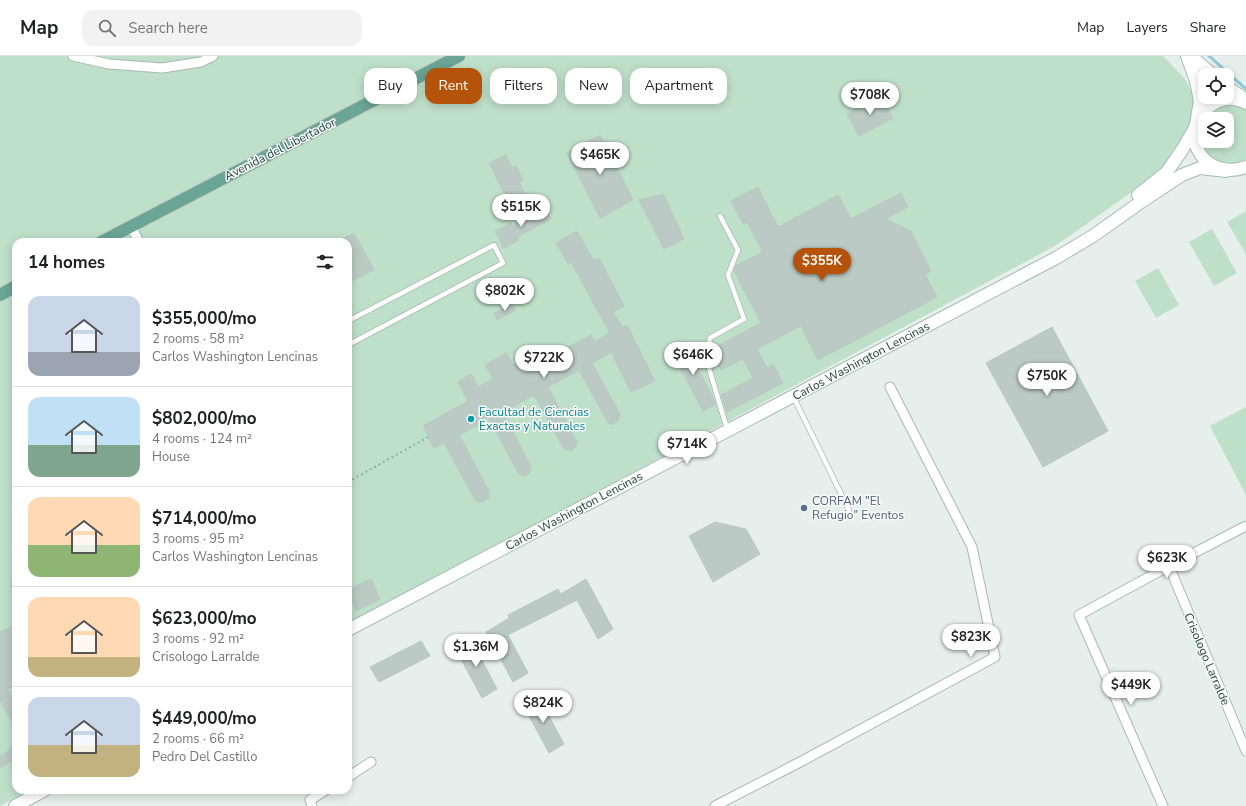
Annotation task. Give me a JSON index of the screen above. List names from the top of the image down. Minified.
{"streets":{"main road":["Avenida del Libertador","Carlos Washington Lencinas"],"street":["Crisologo Larralde"]},"places":["Facultad de Ciencias Exactas y Naturales","CORFAM \"El Refugio\" Eventos"],"page":{"header":"Map","search":"Search here","nav":["Map","Layers","Share"],"chip":["Buy","Rent","Filters","New","Apartment"],"price":["$708K","$465K","$515K","$355K","$802K","$646K","$722K","$750K","$714K","$623K","$823K","$1.36M","$449K","$824K"],"heading":"14 homes","list":[{"name":"$355,000/mo","note":"2 rooms · 58 m² · Carlos Washington Lencinas"},{"name":"$802,000/mo","note":"4 rooms · 124 m² · House"},{"name":"$714,000/mo","note":"3 rooms · 95 m² · Carlos Washington Lencinas"},{"name":"$623,000/mo","note":"3 rooms · 92 m² · Crisologo Larralde"},{"name":"$449,000/mo","note":"2 rooms · 66 m² · Pedro Del Castillo"}]}}
